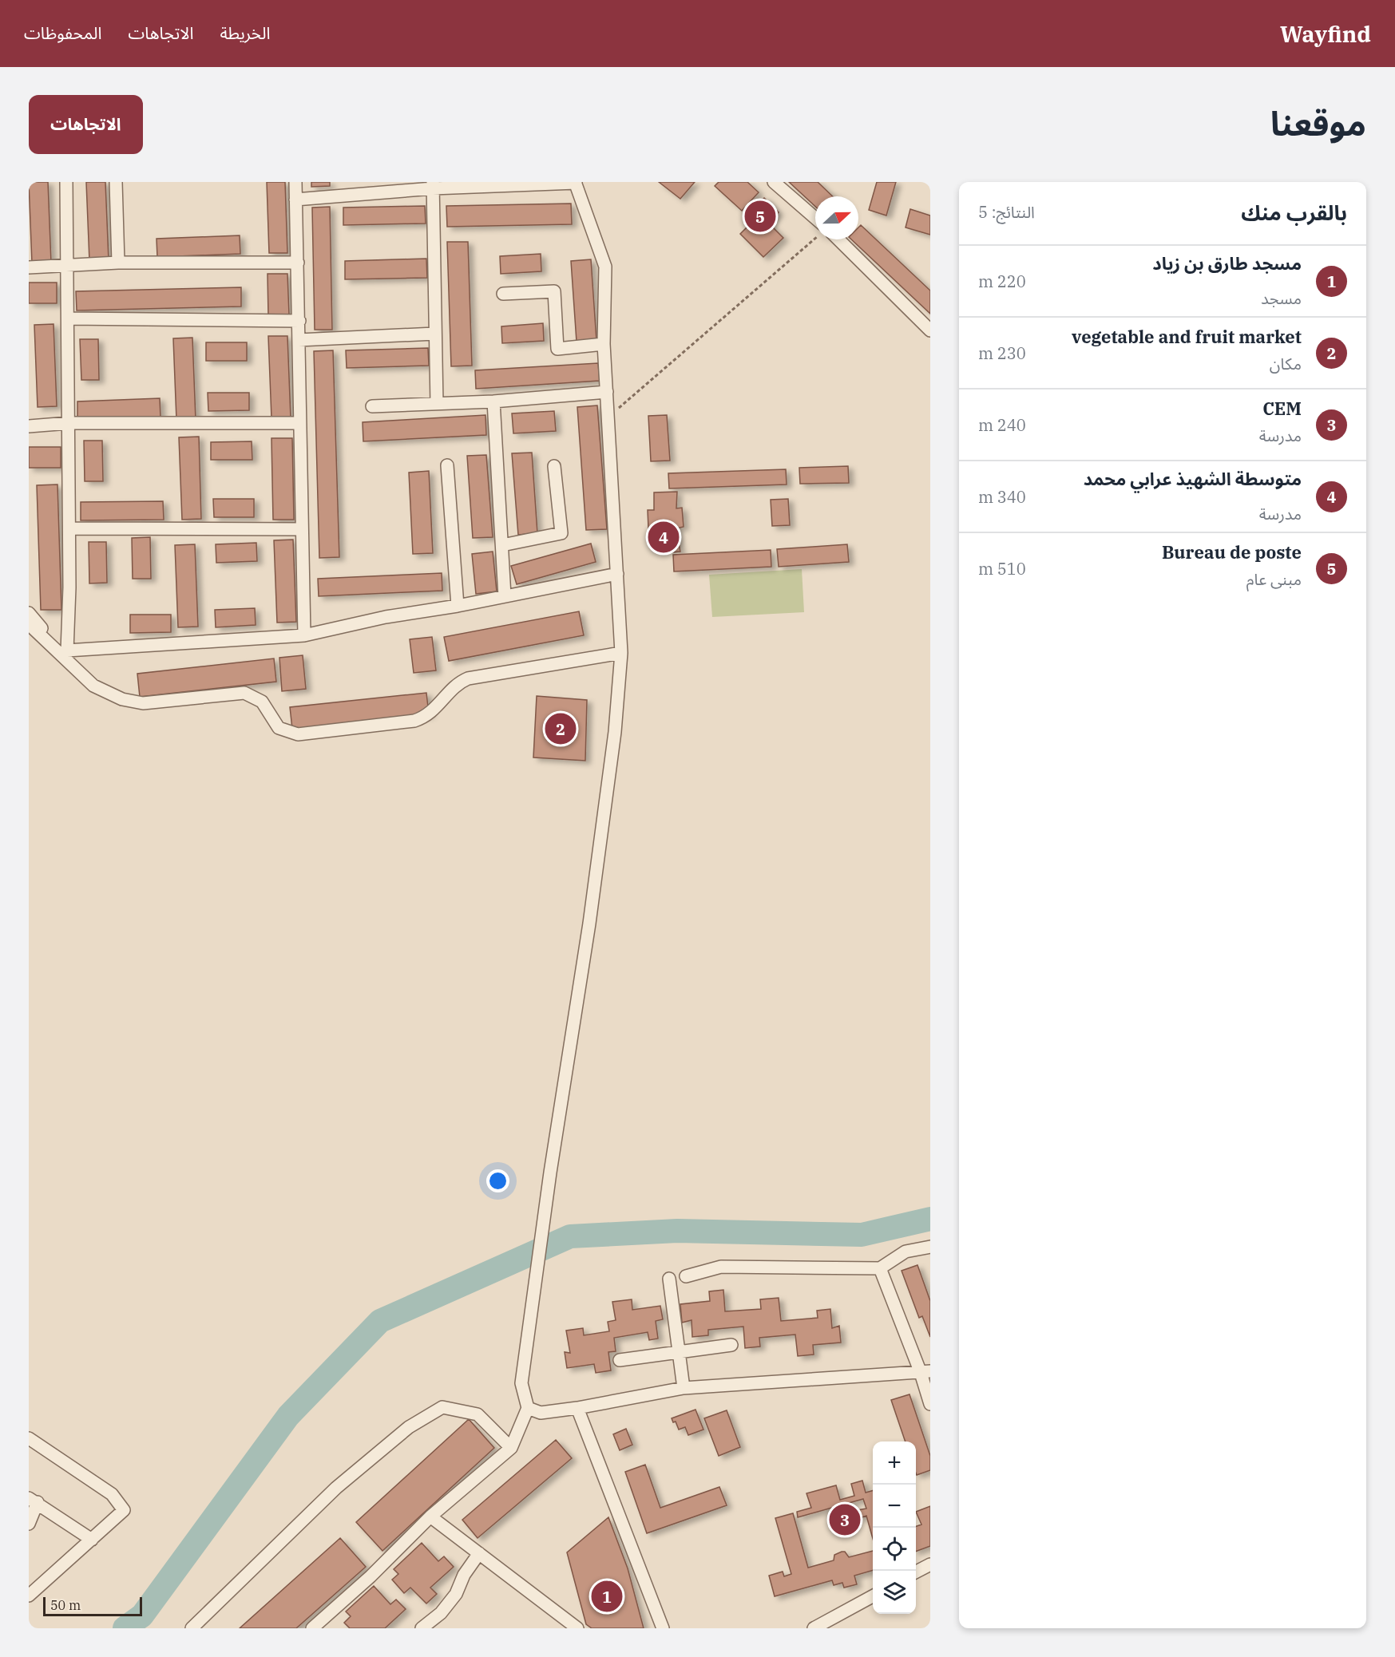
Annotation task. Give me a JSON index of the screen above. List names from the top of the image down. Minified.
{"scale_bar":"50 m","north":"right","page":{"header":"Wayfind","nav":["الخريطة","الاتجاهات","المحفوظات"],"title":"موقعنا","buttons":"الاتجاهات","heading":["بالقرب منك","النتائج: 5"],"pins":["5","4","2","3","1"],"list":[{"mark":"1","name":"مسجد طارق بن زياد","note":"مسجد","value":"220 m"},{"mark":"2","name":"vegetable and fruit market","note":"مكان","value":"230 m"},{"mark":"3","name":"CEM","note":"مدرسة","value":"240 m"},{"mark":"4","name":"متوسطة الشهيذ عرابي محمد","note":"مدرسة","value":"340 m"},{"mark":"5","name":"Bureau de poste","note":"مبنى عام","value":"510 m"}],"map_buttons":["+","−"],"scale":"50 m"}}
